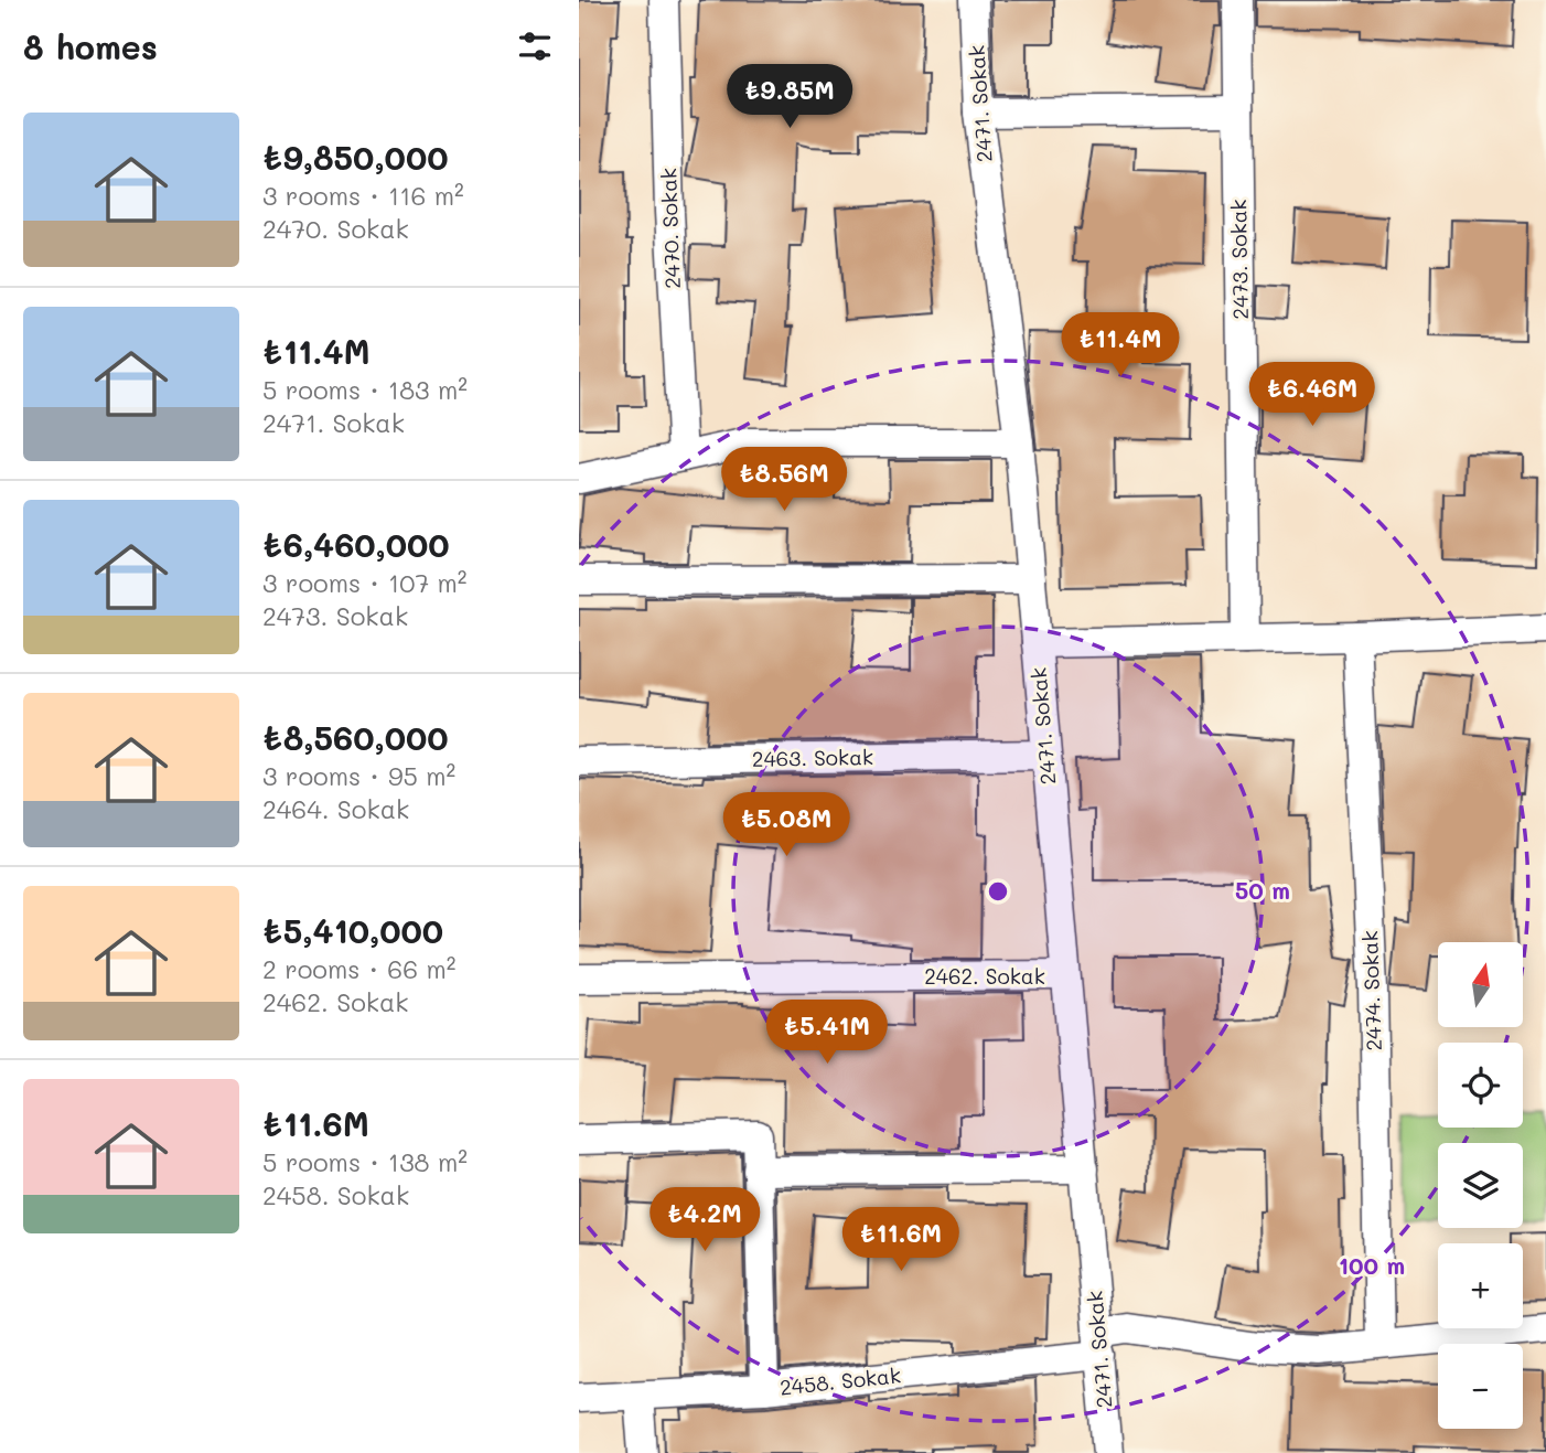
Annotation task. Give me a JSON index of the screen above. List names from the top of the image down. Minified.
{"streets":{"street":["2471. Sokak","2470. Sokak","2473. Sokak","2463. Sokak","2462. Sokak","2474. Sokak","2458. Sokak"]},"crossings":[["2471. Sokak","2463. Sokak"],["2471. Sokak","2462. Sokak"],["2471. Sokak","2458. Sokak"],["2474. Sokak","2458. Sokak"]],"north":"top","page":{"heading":"8 homes","price":["₺9.85M","₺11.4M","₺6.46M","₺8.56M","₺5.08M","₺5.41M","₺4.2M","₺11.6M"],"list":[{"name":"₺9,850,000","note":"3 rooms · 116 m² · 2470. Sokak"},{"name":"₺11.4M","note":"5 rooms · 183 m² · 2471. Sokak"},{"name":"₺6,460,000","note":"3 rooms · 107 m² · 2473. Sokak"},{"name":"₺8,560,000","note":"3 rooms · 95 m² · 2464. Sokak"},{"name":"₺5,410,000","note":"2 rooms · 66 m² · 2462. Sokak"},{"name":"₺11.6M","note":"5 rooms · 138 m² · 2458. Sokak"}],"map_buttons":["+","−"]},"rings":["50 m","100 m"]}
